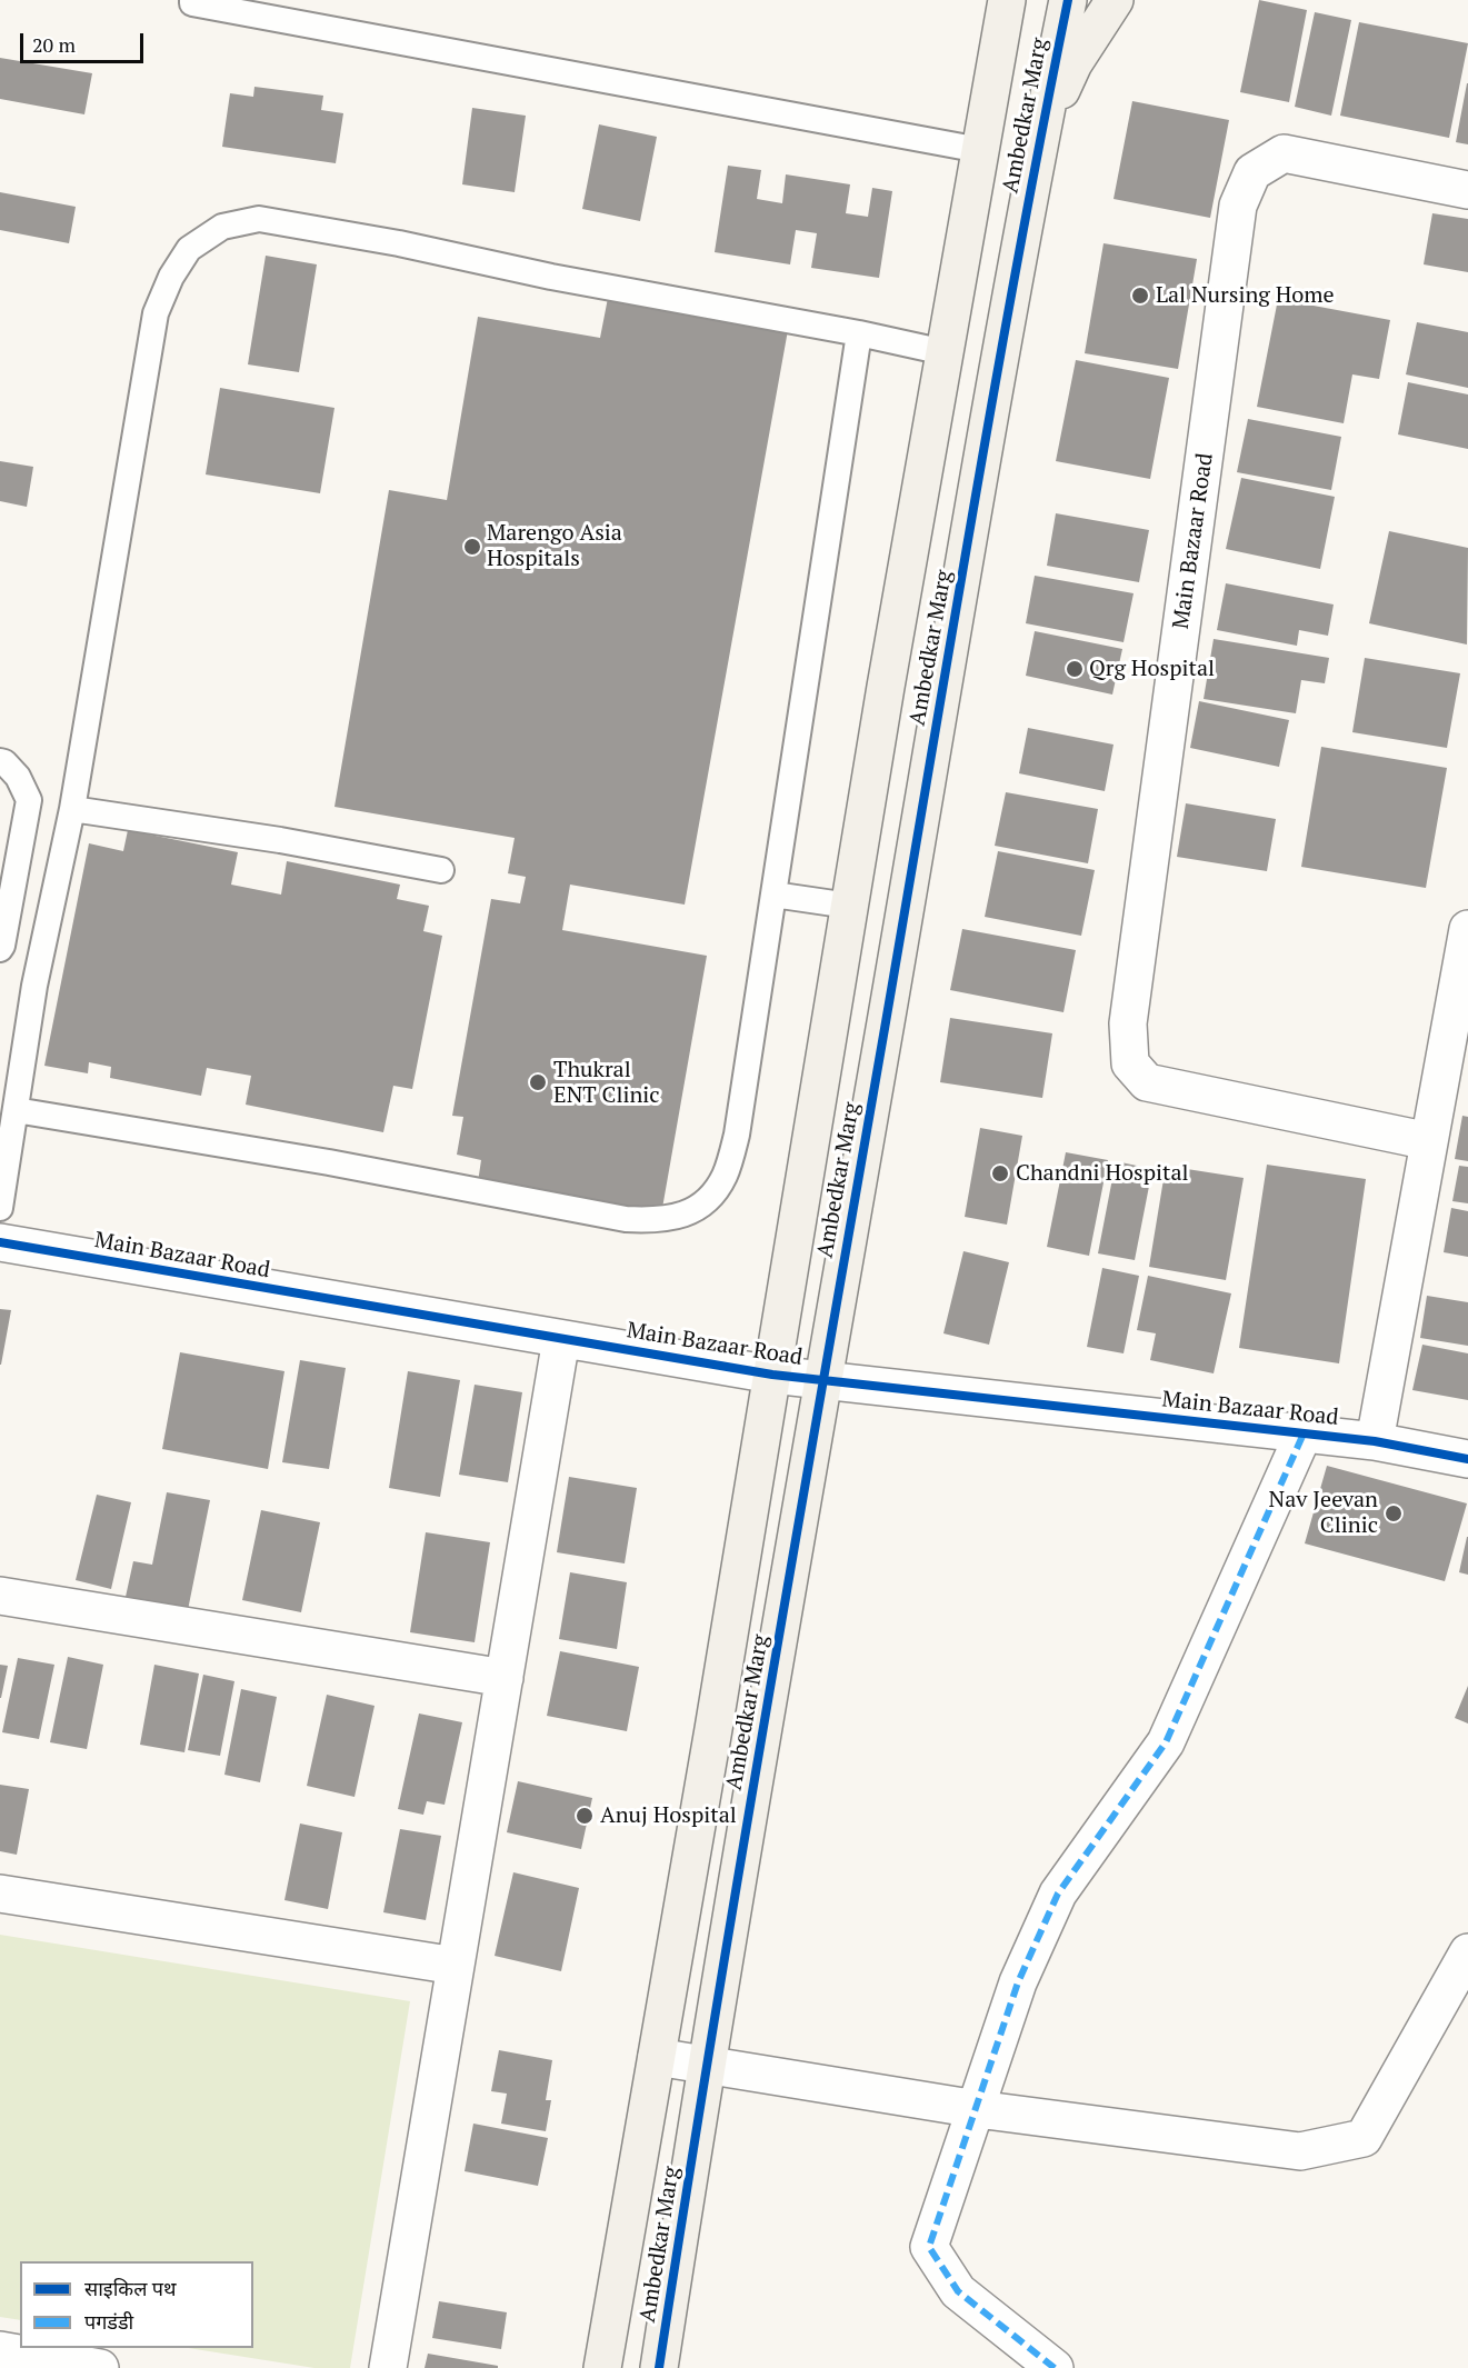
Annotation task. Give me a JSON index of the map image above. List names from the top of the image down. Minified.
{"streets":{"street":["Ambedkar Marg","Main Bazaar Road"]},"crossings":[["Ambedkar Marg","Main Bazaar Road"]],"places":["Lal Nursing Home","Marengo Asia Hospitals","Qrg Hospital","Thukral ENT Clinic","Chandni Hospital","Nav Jeevan Clinic","Anuj Hospital"],"legend":["साइकिल पथ","पगडंडी"],"scale_bar":"20 m"}
